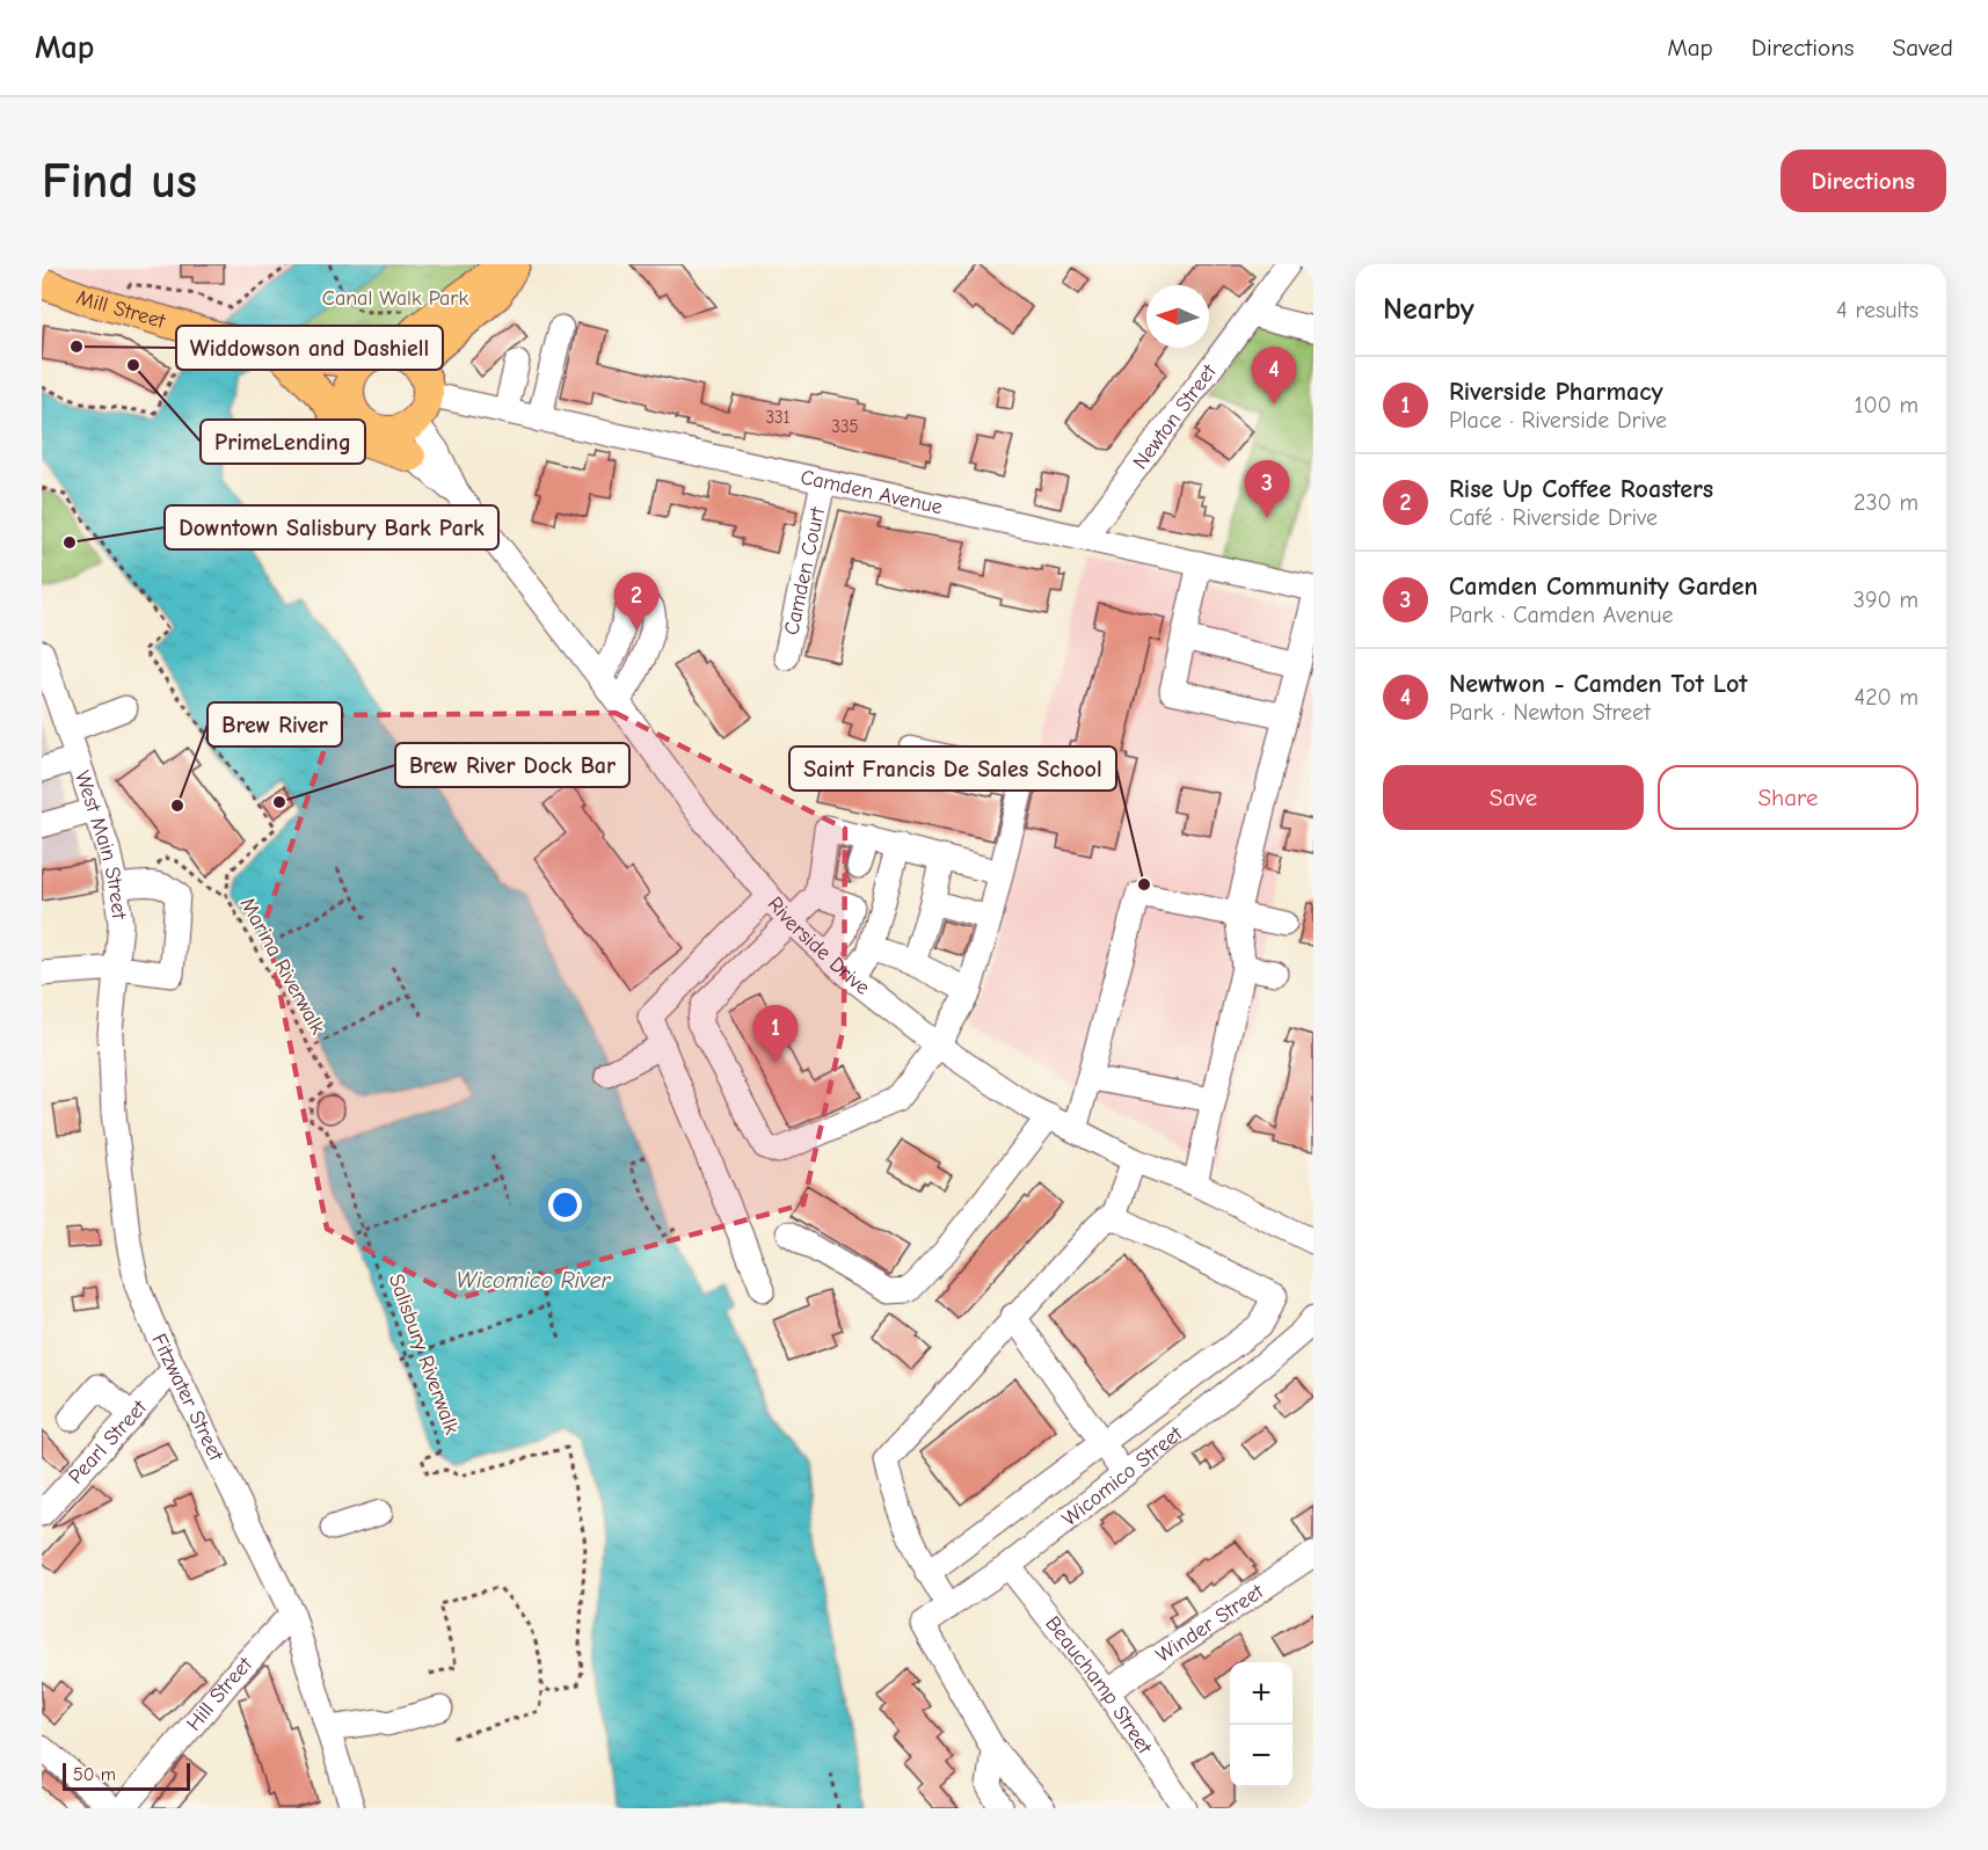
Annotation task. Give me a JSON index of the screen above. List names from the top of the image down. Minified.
{"streets":{"main road":["Mill Street"],"street":["Newton Street","Camden Avenue","Camden Court","West Main Street","Riverside Drive","Fitzwater Street","Pearl Street","Wicomico Street","Winder Street","Beauchamp Street","Hill Street"],"path":["Marina Riverwalk","Salisbury Riverwalk"]},"crossings":[["Mill Street","Camden Avenue"],["Mill Street","Riverside Drive"],["Newton Street","Camden Avenue"],["Camden Avenue","Camden Court"],["Camden Avenue","Riverside Drive"],["West Main Street","Fitzwater Street"],["Marina Riverwalk","Salisbury Riverwalk"],["Fitzwater Street","Pearl Street"],["Fitzwater Street","Hill Street"],["Wicomico Street","Beauchamp Street"],["Winder Street","Beauchamp Street"]],"water":["Wicomico River"],"parks":["Canal Walk Park"],"places":["Widdowson and Dashiell","PrimeLending","Downtown Salisbury Bark Park","Brew River Dock Bar","Brew River","Saint Francis De Sales School"],"house_numbers":["331","335"],"scale_bar":"50 m","north":"left","page":{"header":"Map","nav":["Map","Directions","Saved"],"buttons":["Directions",["Save","Share"]],"title":"Find us","heading":["Nearby","4 results"],"pins":["4","3","2","1"],"list":[{"mark":"1","name":"Riverside Pharmacy","note":"Place · Riverside Drive","value":"100 m"},{"mark":"2","name":"Rise Up Coffee Roasters","note":"Café · Riverside Drive","value":"230 m"},{"mark":"3","name":"Camden Community Garden","note":"Park · Camden Avenue","value":"390 m"},{"mark":"4","name":"Newtwon - Camden Tot Lot","note":"Park · Newton Street","value":"420 m"}],"map_buttons":["+","−"],"scale":"50 m"}}
